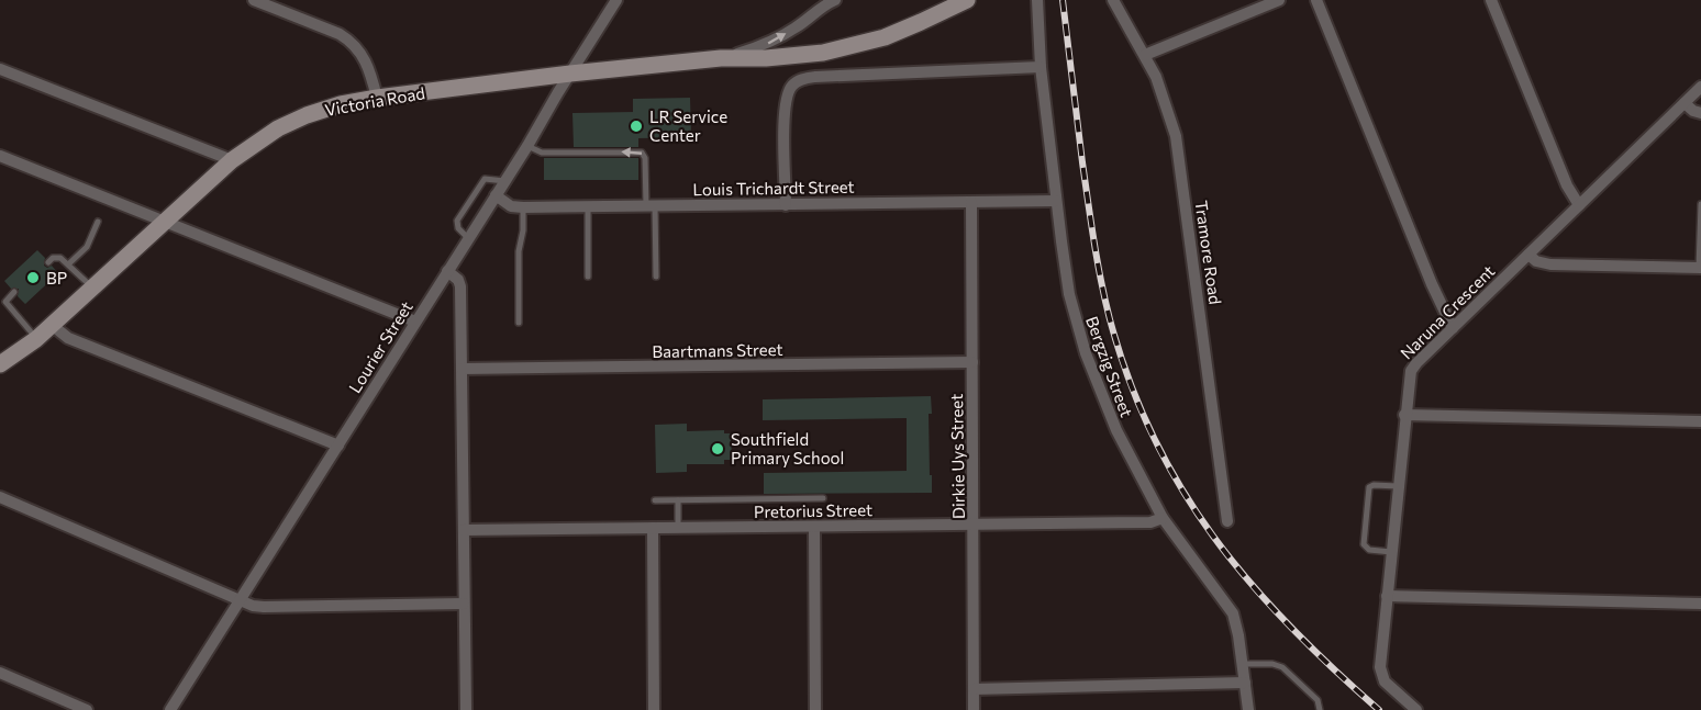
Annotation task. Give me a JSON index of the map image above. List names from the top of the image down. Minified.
{"streets":{"street":["Victoria Road","Louis Trichardt Street","Tramore Road","Naruna Crescent","Lourier Street","Baartmans Street","Bergzig Street","Dirkie Uys Street","Pretorius Street"]},"crossings":[["Victoria Road","Lourier Street"],["Louis Trichardt Street","Lourier Street"],["Louis Trichardt Street","Bergzig Street"],["Louis Trichardt Street","Dirkie Uys Street"],["Baartmans Street","Dirkie Uys Street"],["Bergzig Street","Pretorius Street"],["Dirkie Uys Street","Pretorius Street"]],"places":["LR Service Center","BP","Southfield Primary School"]}
